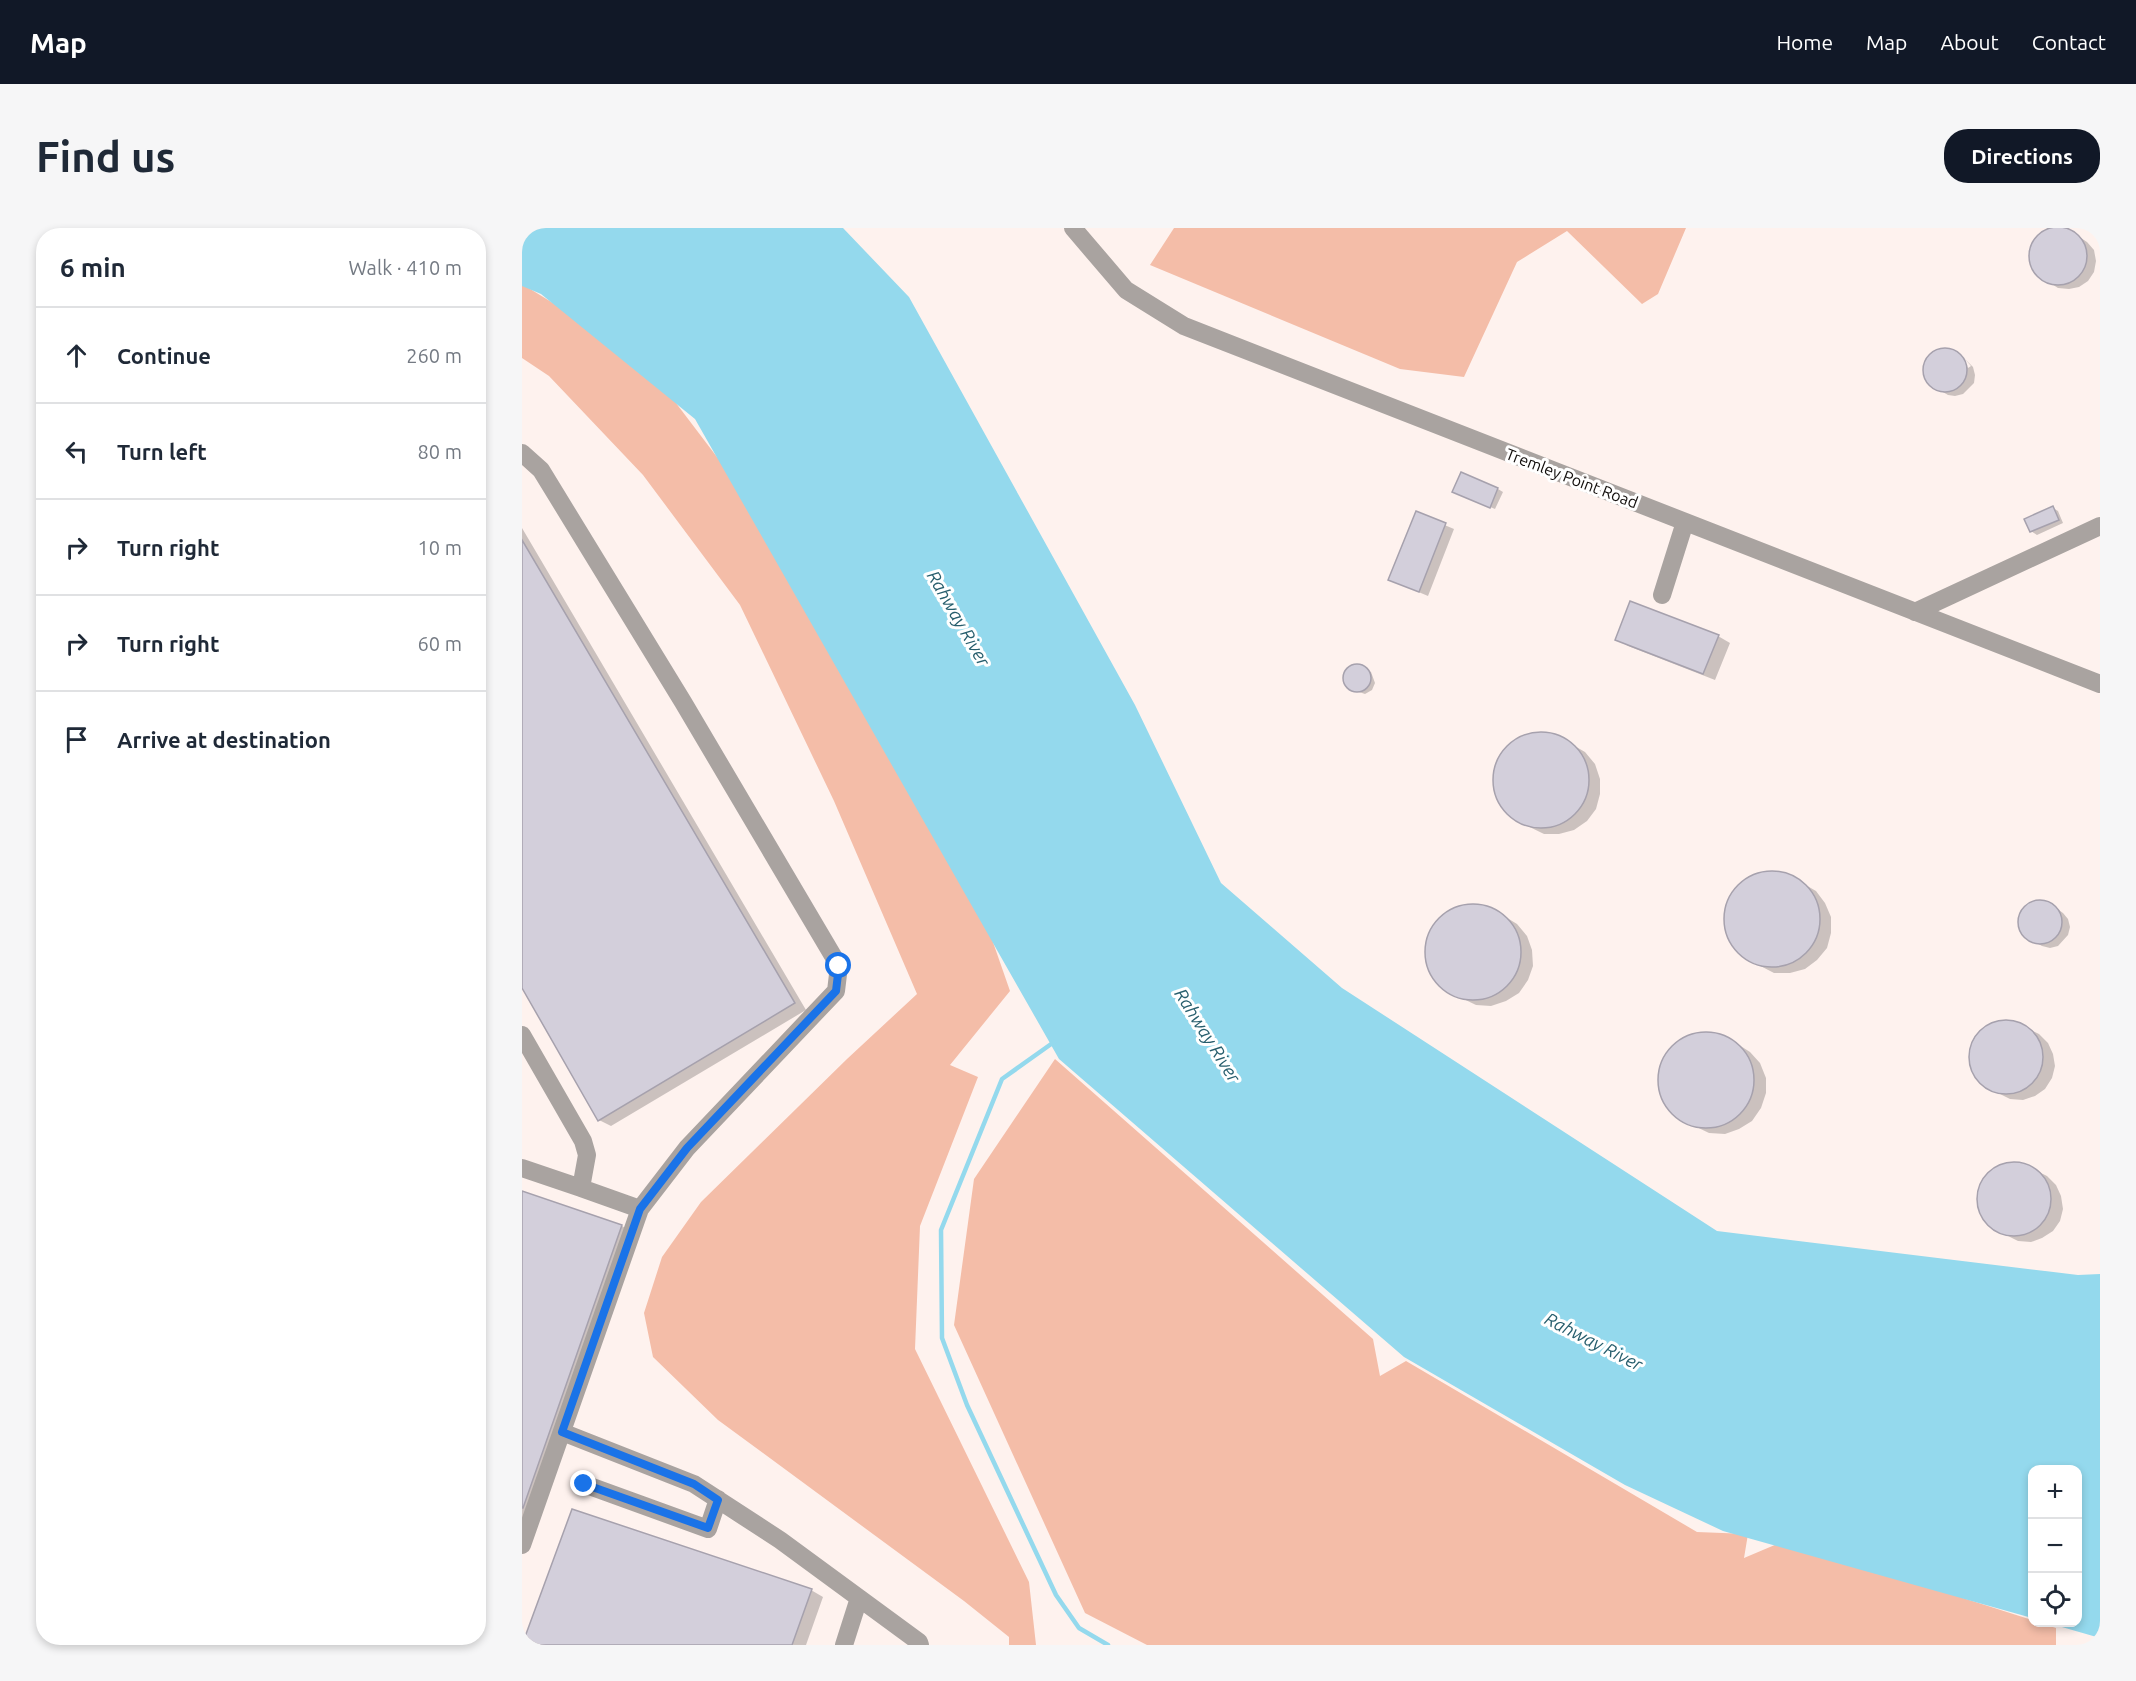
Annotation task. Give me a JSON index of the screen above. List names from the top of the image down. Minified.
{"streets":{"street":["Tremley Point Road"]},"water":["Rahway River"],"page":{"header":"Map","nav":["Home","Map","About","Contact"],"buttons":"Directions","title":"Find us","heading":["6 min","Walk · 410 m"],"list":[["Continue","260 m"],["Turn left","80 m"],["Turn right","10 m"],["Turn right","60 m"],"Arrive at destination"],"map_buttons":["+","−"]}}
